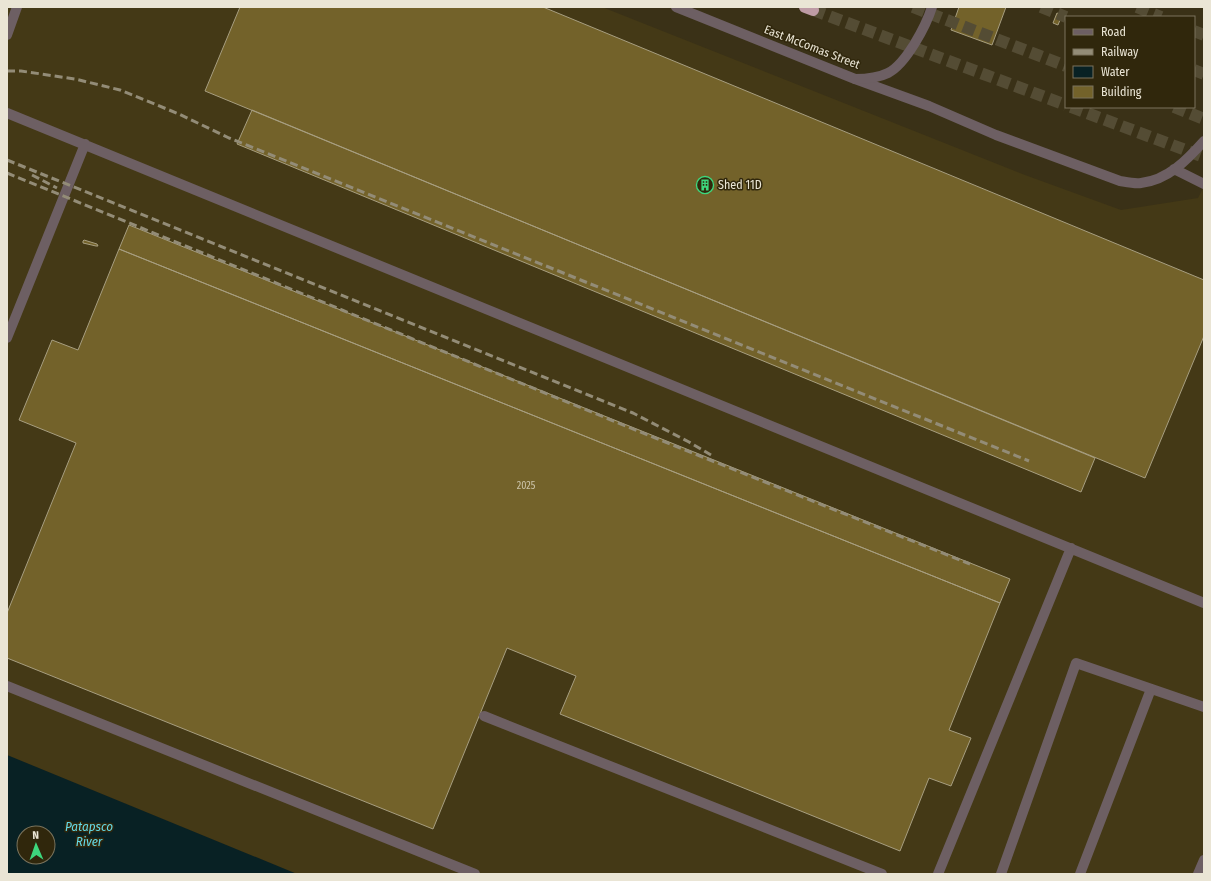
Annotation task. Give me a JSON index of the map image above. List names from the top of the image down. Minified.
{"streets":{"street":["East McComas Street"]},"water":["Patapsco River"],"places":{"building":["Shed 11D"]},"house_numbers":["2025"],"legend":["Road","Railway","Water","Building"],"north":"top"}
